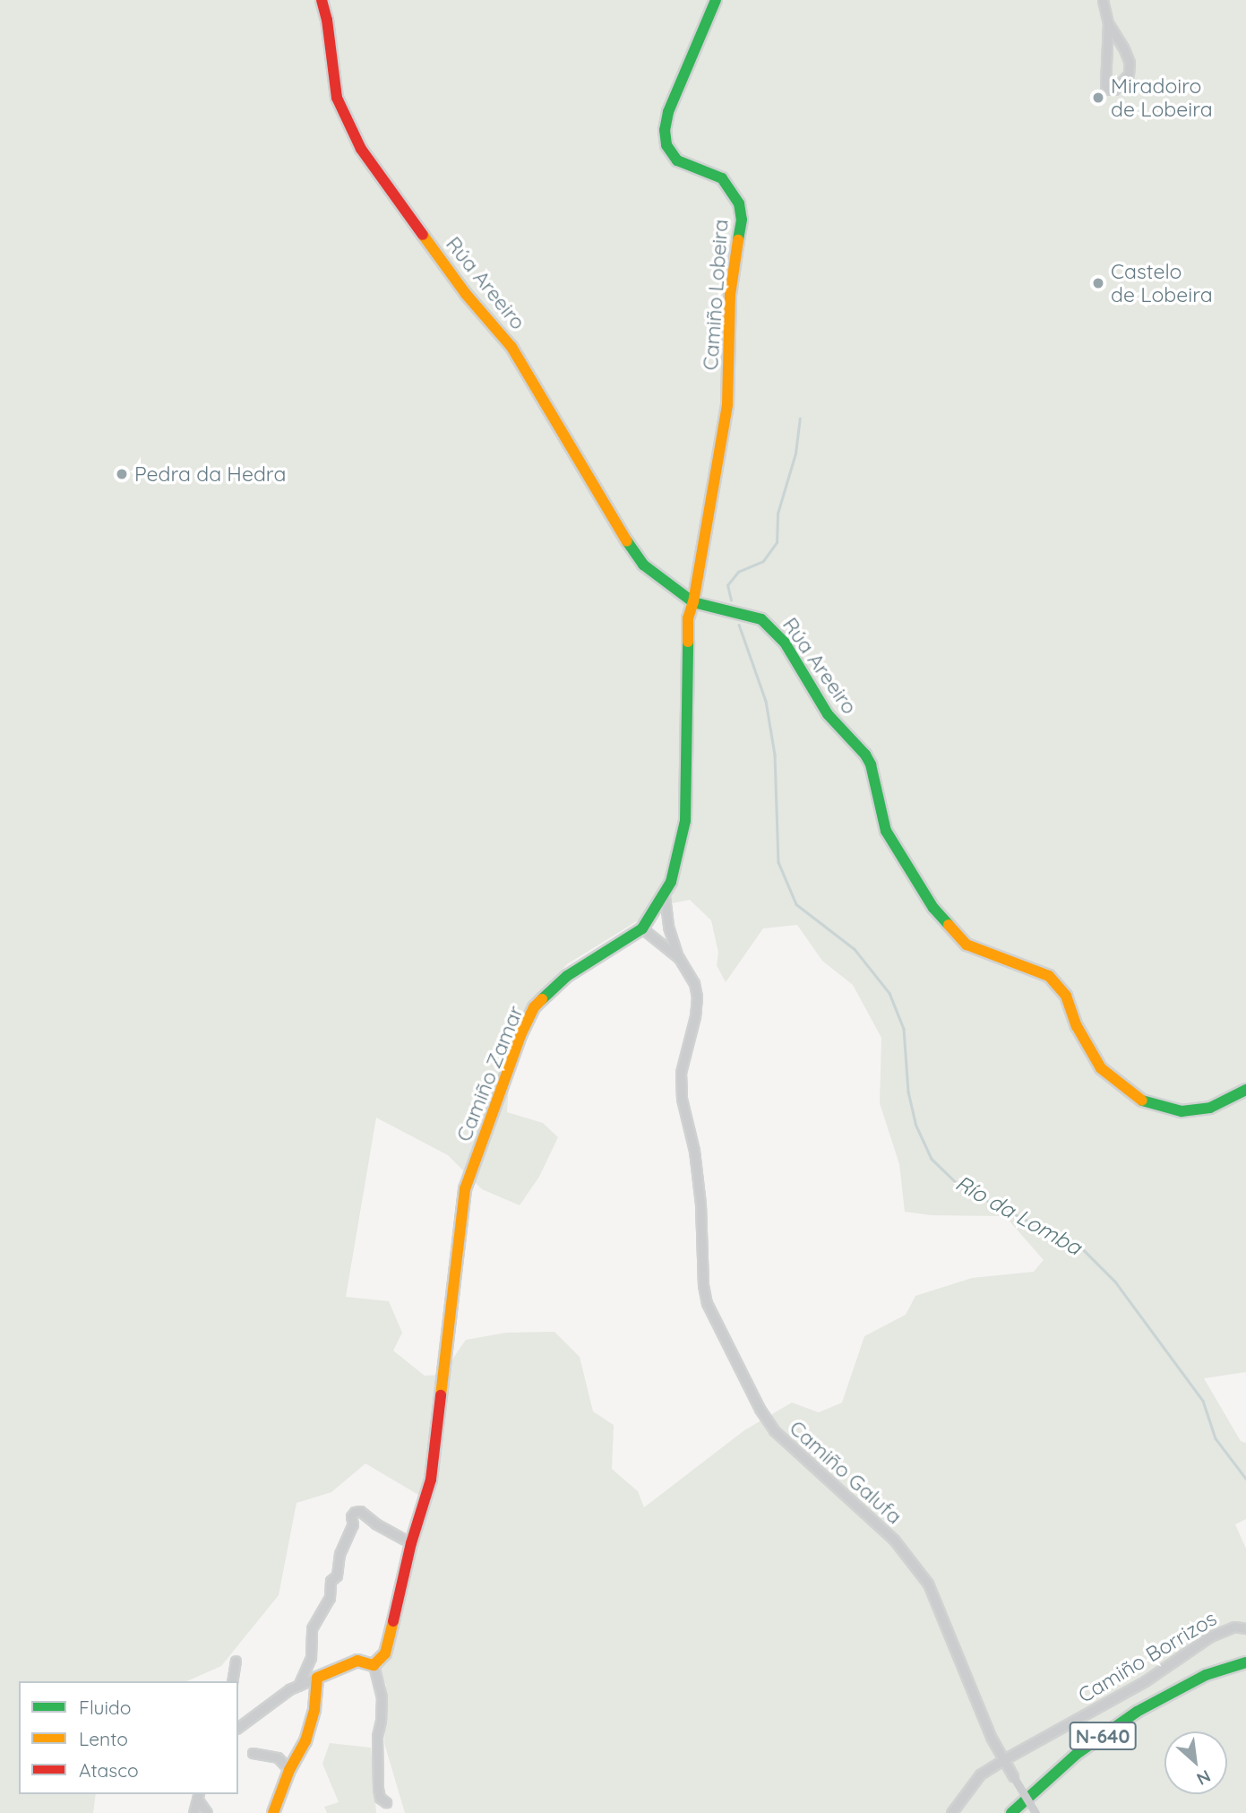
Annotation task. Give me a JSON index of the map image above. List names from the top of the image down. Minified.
{"streets":{"main road":["Rúa Areeiro","Camiño Lobeira","Camiño Zamar","N-640"],"street":["Camiño Galufa","Camiño Borrizos"]},"crossings":[["Rúa Areeiro","Camiño Lobeira"],["Rúa Areeiro","Camiño Zamar"],["Camiño Lobeira","Camiño Zamar"],["Camiño Zamar","Camiño Galufa"],["Camiño Galufa","Camiño Borrizos"]],"water":["Río da Lomba"],"places":["Miradoiro de Lobeira","Castelo de Lobeira","Pedra da Hedra"],"legend":["Fluido","Lento","Atasco"],"north":"bottom right"}
